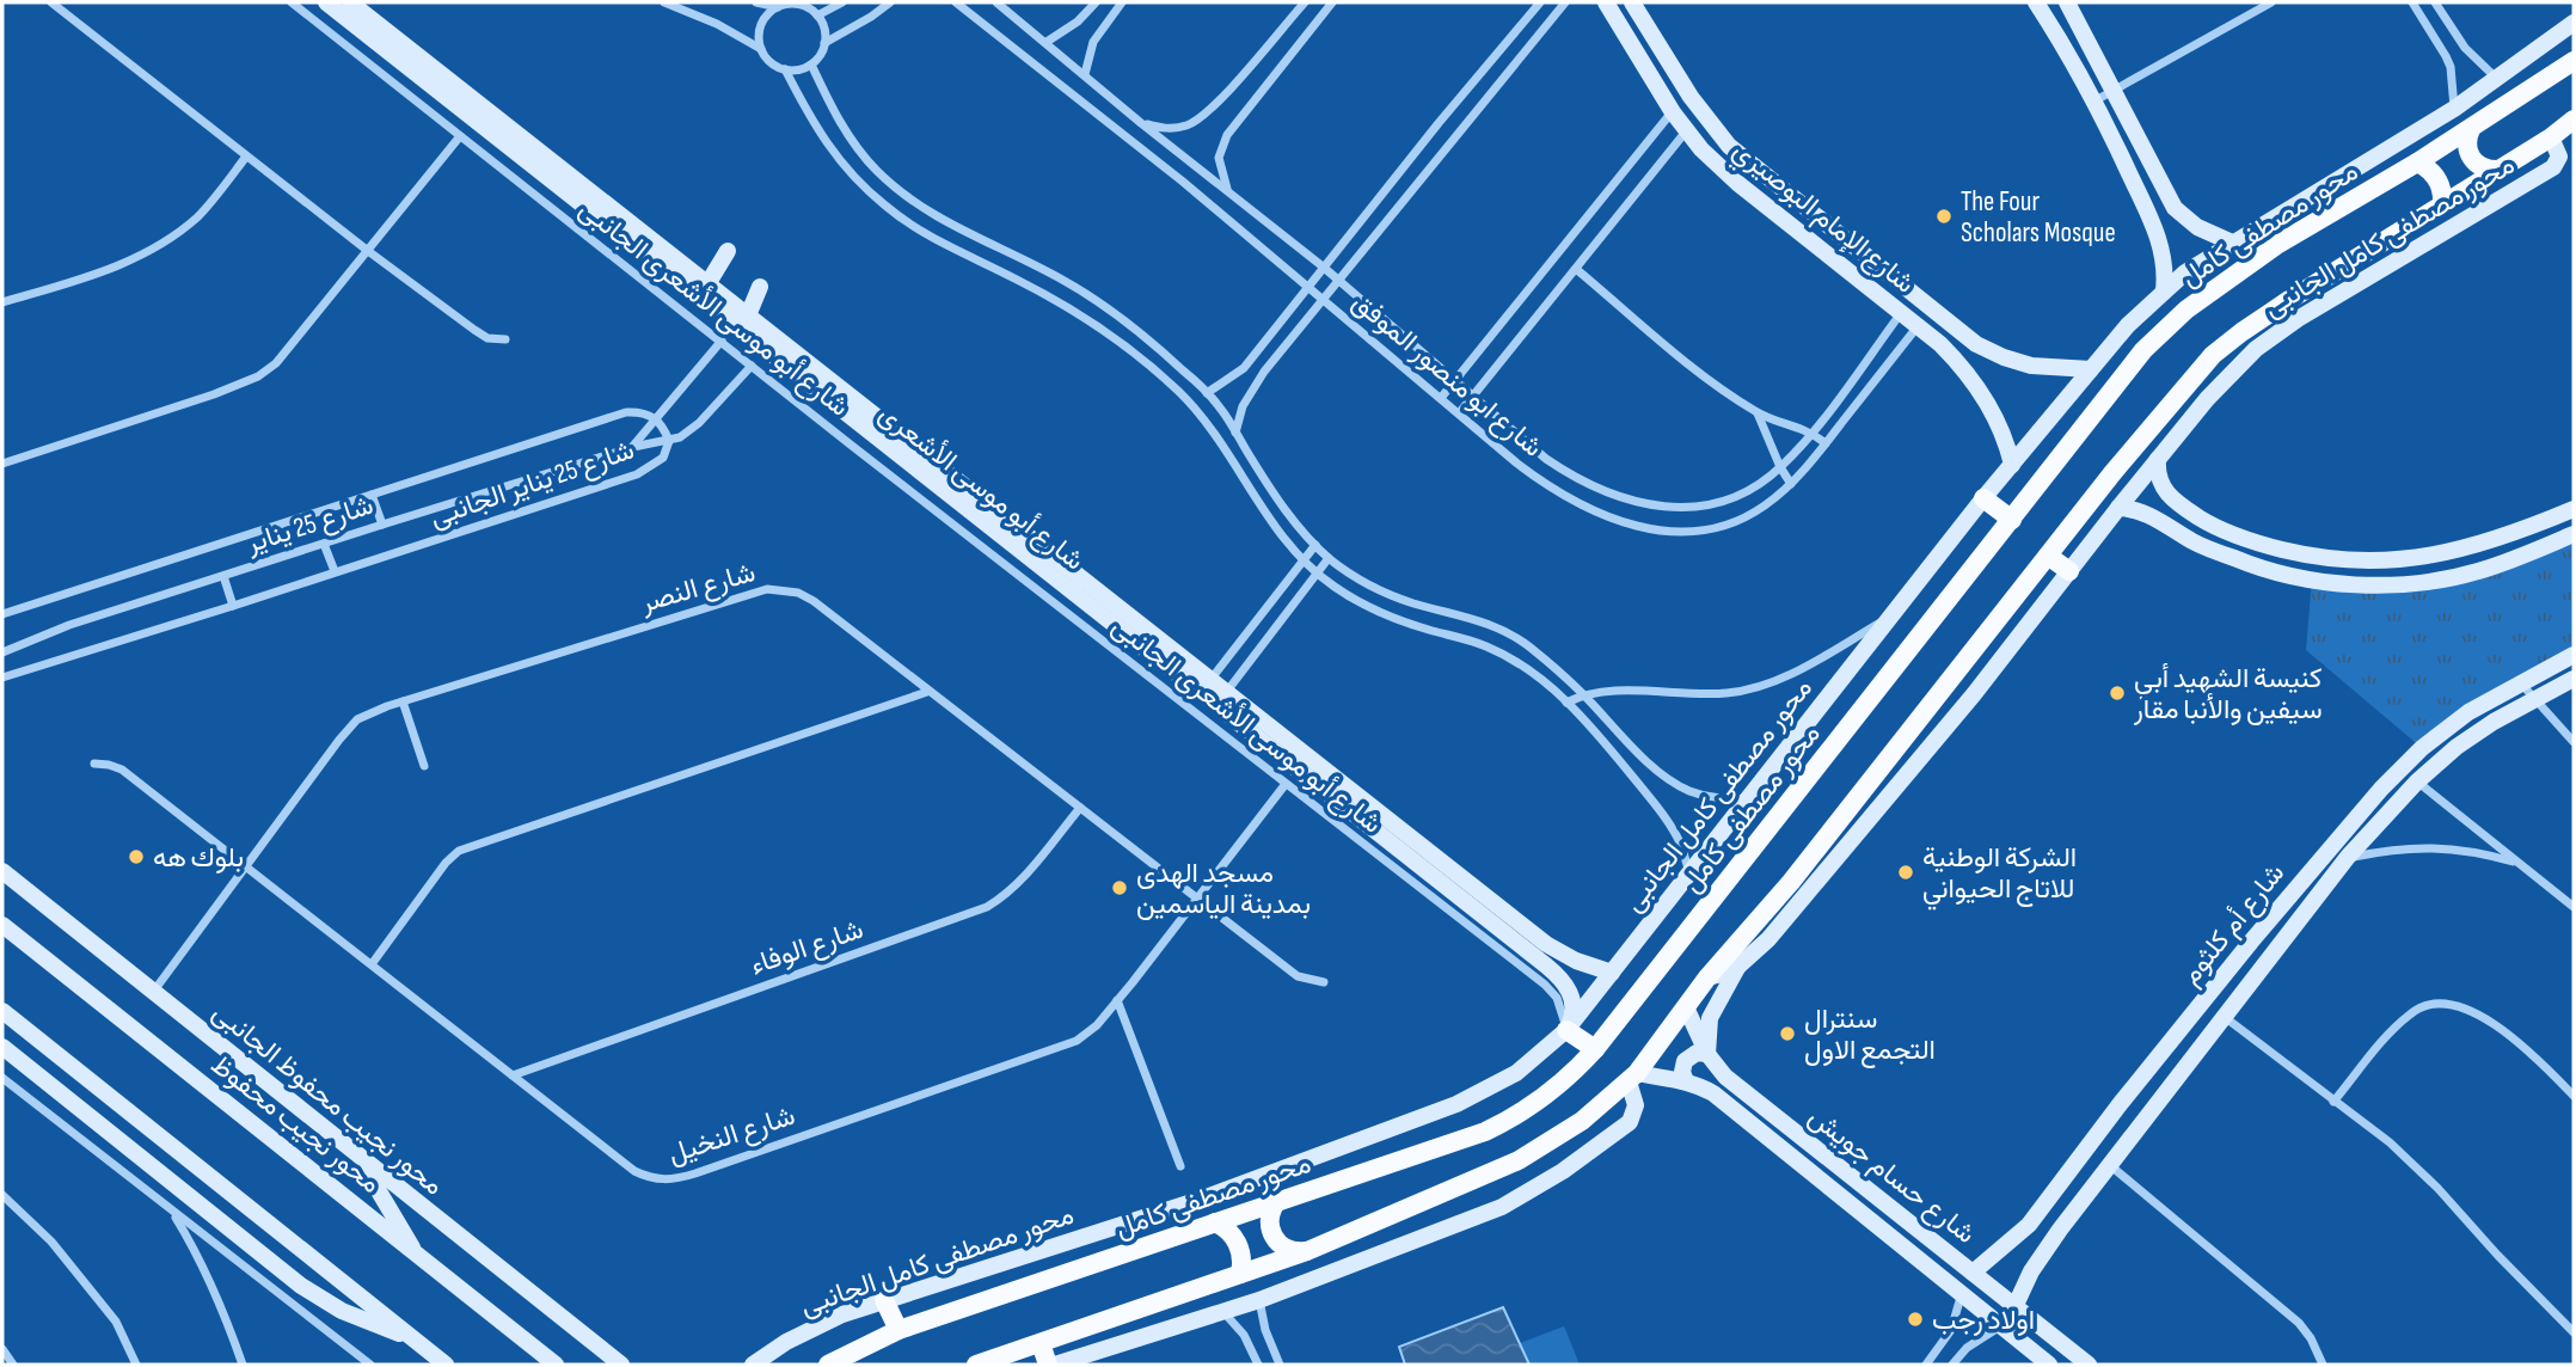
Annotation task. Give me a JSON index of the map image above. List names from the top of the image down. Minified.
{"streets":{"main road":["محور مصطفى كامل"],"street":["شارع الإمام البوصيري","محور مصطفى كامل الجانبى","شارع أبو موسى الأشعرى الجانبى","شارع ابو منصور الموفق","شارع 25 يناير الجانبى","شارع أبو موسى الأشعرى","شارع 25 يناير","شارع النصر","شارع أم كلثوم","شارع الوفاء","محور نجيب محفوظ الجانبى","محور نجيب محفوظ","شارع النخيل","شارع حسام جويش"]},"crossings":[["شارع الإمام البوصيري","محور مصطفى كامل الجانبى"],["شارع الإمام البوصيري","شارع ابو منصور الموفق"],["محور مصطفى كامل الجانبى","شارع أبو موسى الأشعرى الجانبى"],["محور مصطفى كامل الجانبى","شارع أبو موسى الأشعرى"],["شارع أبو موسى الأشعرى الجانبى","شارع أبو موسى الأشعرى"],["شارع أبو موسى الأشعرى الجانبى","شارع 25 يناير"],["شارع أبو موسى الأشعرى الجانبى","شارع النخيل"],["شارع 25 يناير الجانبى","شارع 25 يناير"],["شارع النصر","شارع الوفاء"],["شارع النصر","محور نجيب محفوظ الجانبى"],["شارع النصر","شارع النخيل"],["شارع أم كلثوم","شارع حسام جويش"],["شارع الوفاء","شارع النخيل"]],"places":["The Four Scholars Mosque","كنيسة الشهيد أبي سيفين والأنبا مقار","بلوك هه","الشركة الوطنية للاتاج الحيواني","مسجد الهدى بمدينة الياسمين","سنترال التجمع الاول","اولاد رجب"]}
